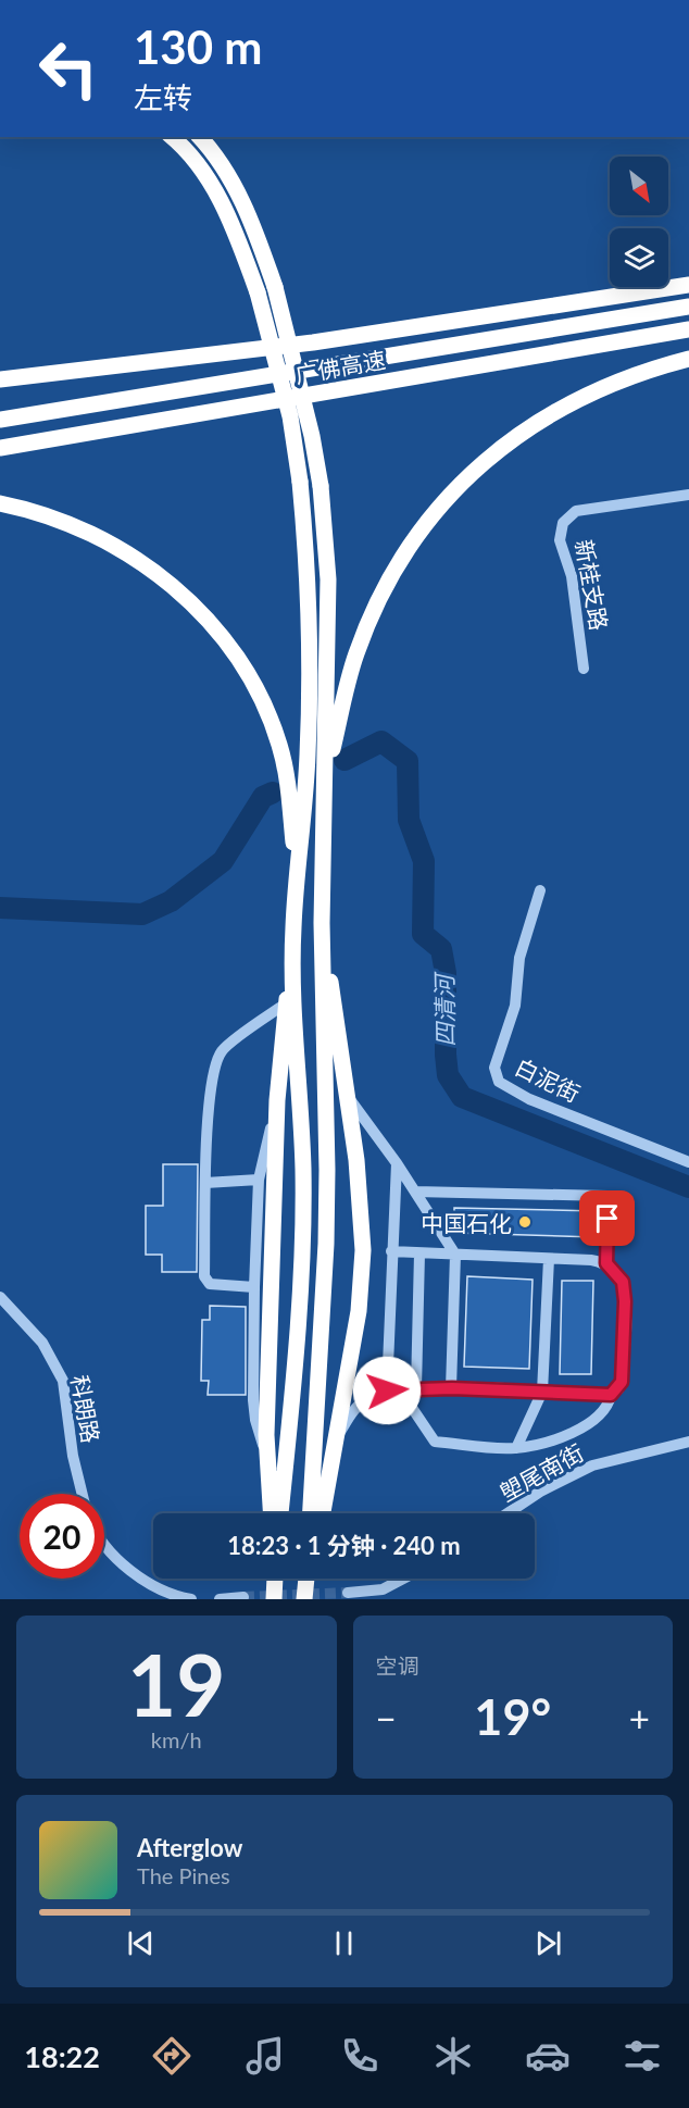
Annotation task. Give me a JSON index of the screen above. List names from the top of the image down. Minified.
{"streets":{"highway":["广佛高速"],"street":["新桂支路","白泥街","科朗路","塱尾南街"]},"water":["四清河"],"places":["中国石化"],"north":"bottom right","page":{"turn":["130 m","左转"],"limit":"20","trip":"18:23 · 1 分钟 · 240 m","tile":[["19","km/h"],"空调"],"heat":["−","19°","+"],"song":["Afterglow","The Pines"],"tabs":"18:22"}}
